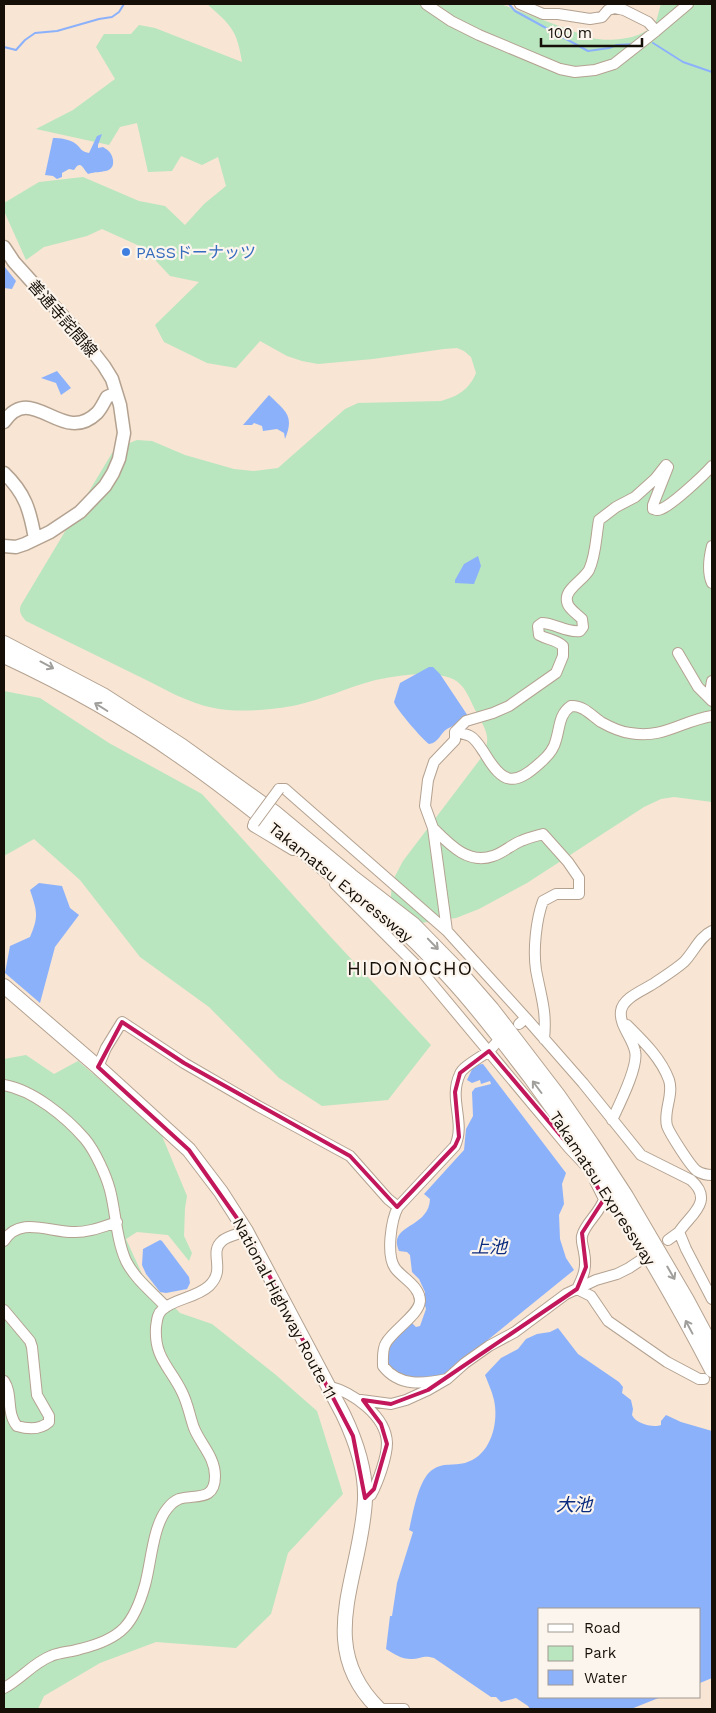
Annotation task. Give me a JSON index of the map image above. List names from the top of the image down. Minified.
{"streets":{"highway":["Takamatsu Expressway","National Highway Route 11"],"main road":["善通寺詫間線"]},"districts":["HIDONOCHO"],"water":["上池","大池"],"places":["PASSドーナッツ"],"legend":["Road","Park","Water"],"scale_bar":"100 m"}
